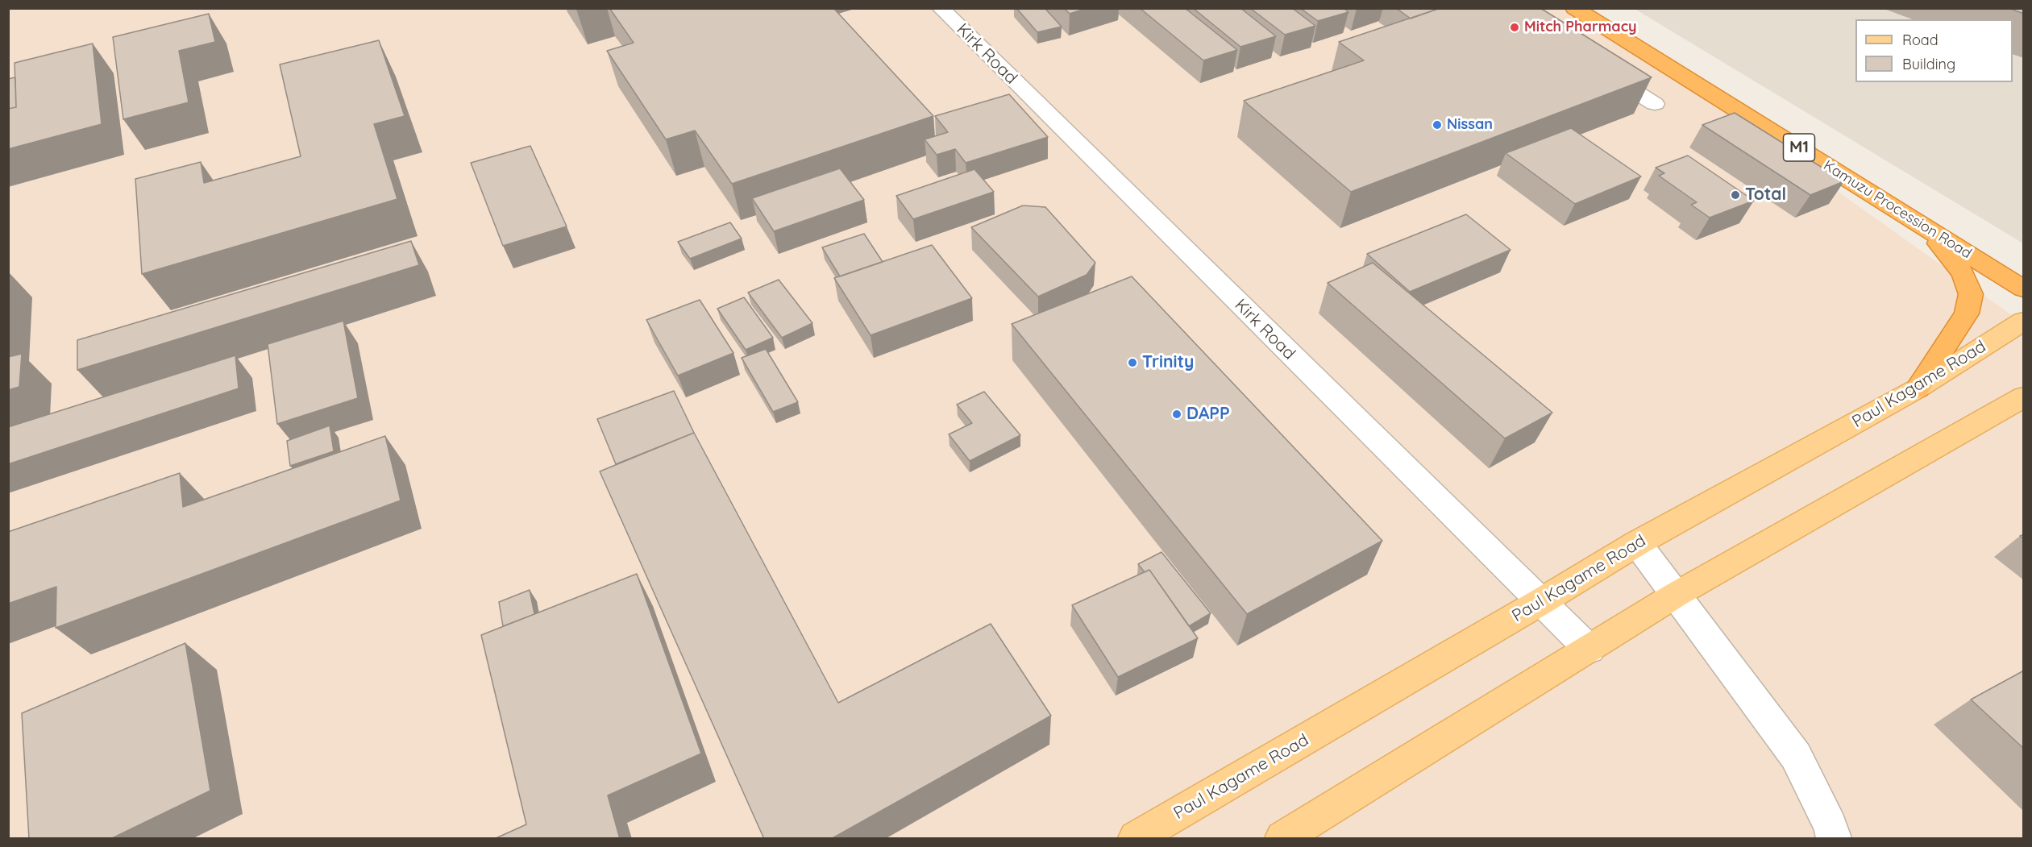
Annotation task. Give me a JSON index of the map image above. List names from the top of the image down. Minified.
{"streets":{"highway":["M1","Kamuzu Procession Road"],"main road":["Paul Kagame Road"],"street":["Kirk Road"]},"crossings":[["Kirk Road","Paul Kagame Road"]],"places":["Mitch Pharmacy","Nissan","Total","Trinity","DAPP"],"legend":["Road","Building"]}
